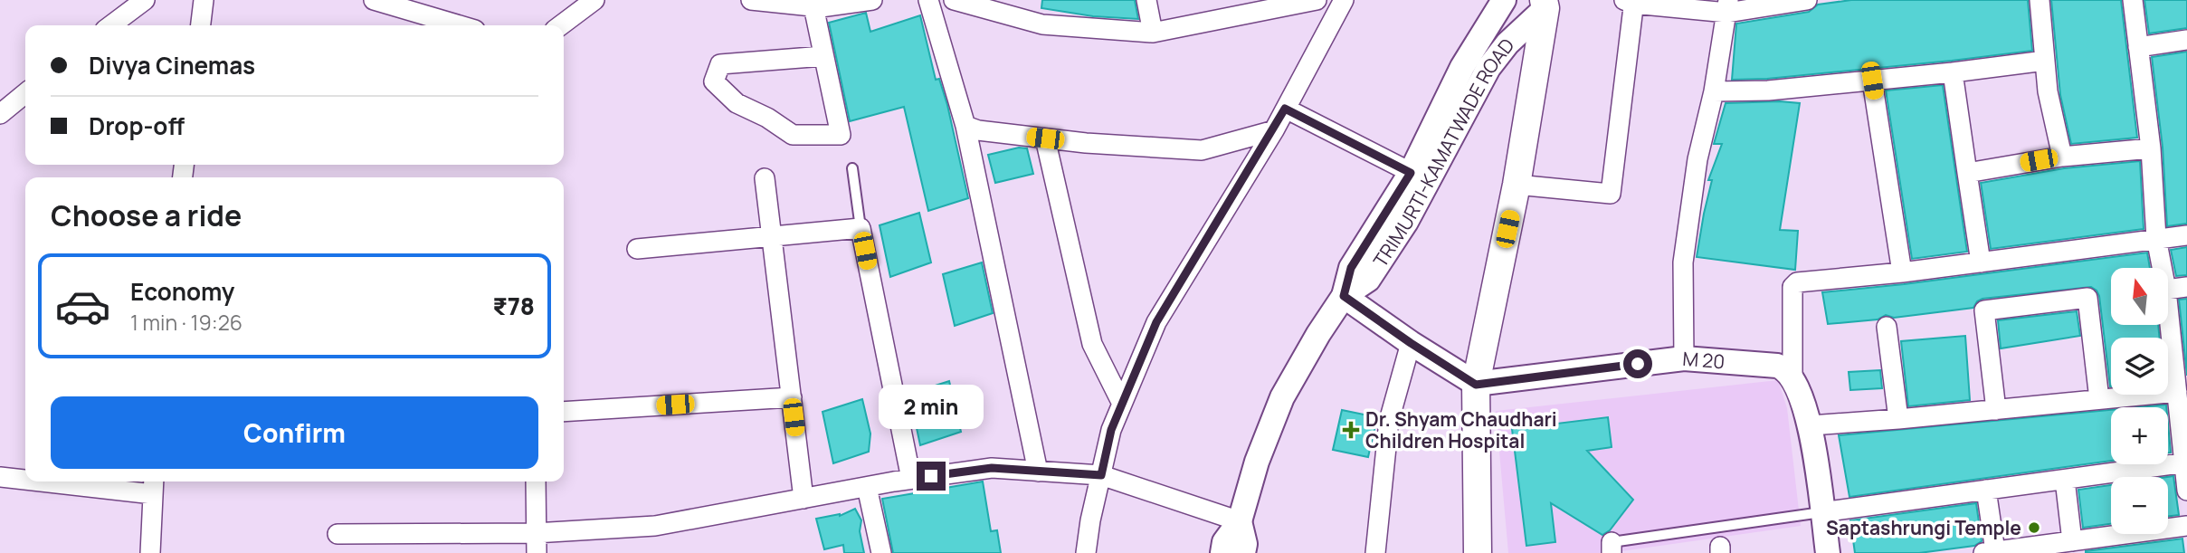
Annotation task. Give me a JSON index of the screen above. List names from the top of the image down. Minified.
{"streets":{"street":["TRIMURTI-KAMATWADE ROAD","M 20"]},"places":{"health":["Dr. Shyam Chaudhari Children Hospital"],"other":["Saptashrungi Temple"]},"north":"top","page":{"banner":["Divya Cinemas","Drop-off"],"heading":"Choose a ride","list":[{"name":"Economy","note":"1 min · 19:26","value":"₹78"}],"map_buttons":["+","−"],"buttons":"Confirm","bubble":"2 min"}}
